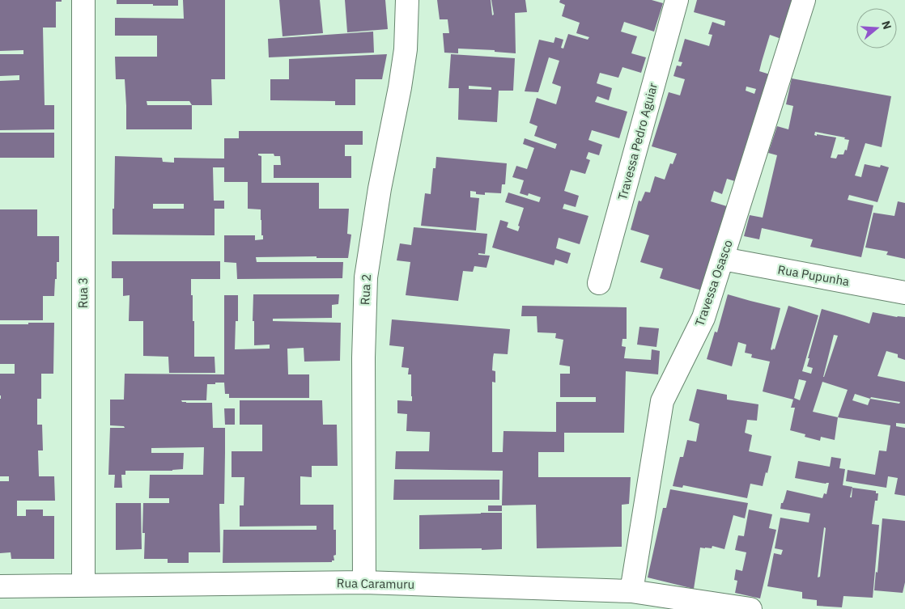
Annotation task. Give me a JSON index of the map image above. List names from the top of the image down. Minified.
{"streets":{"street":["Travessa Pedro Aguiar","Rua Pupunha","Travessa Osasco","Rua 2","Rua 3","Rua Caramuru"]},"crossings":[["Rua Pupunha","Travessa Osasco"],["Travessa Osasco","Rua Caramuru"],["Rua 2","Rua Caramuru"],["Rua 3","Rua Caramuru"]],"north":"right"}
